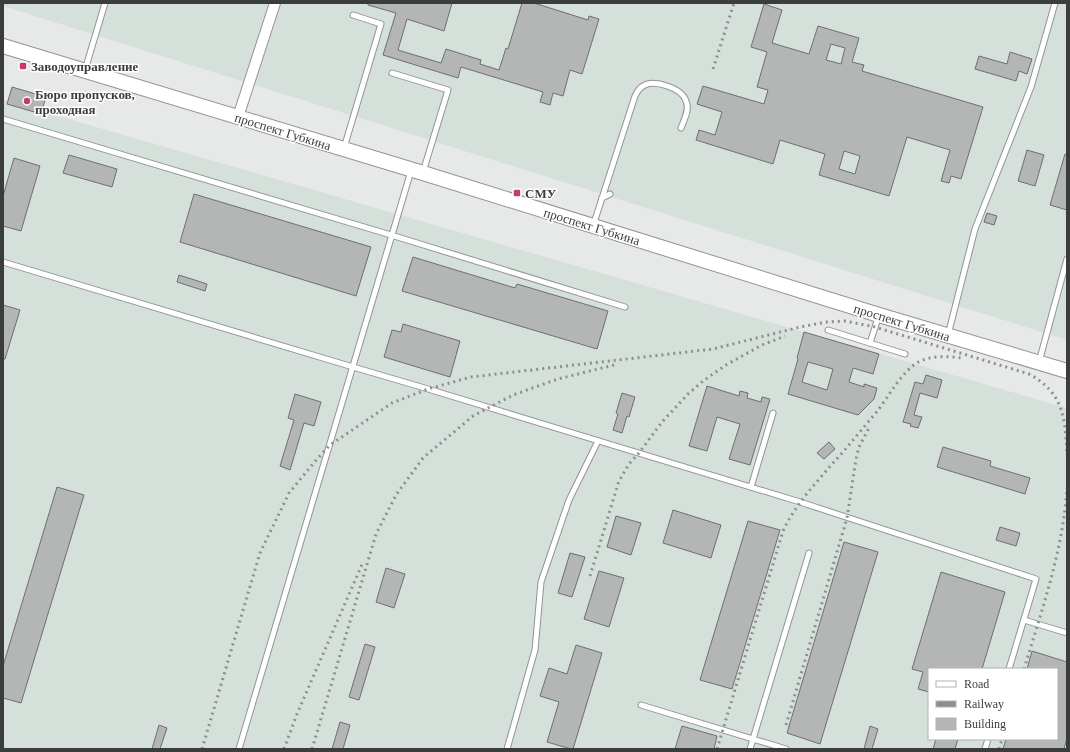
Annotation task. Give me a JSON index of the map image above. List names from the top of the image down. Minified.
{"streets":{"main road":["проспект Губкина"]},"places":{"transit":["Заводоуправление","СМУ"],"other":["Бюро пропусков, проходная"]},"legend":["Road","Railway","Building"]}
